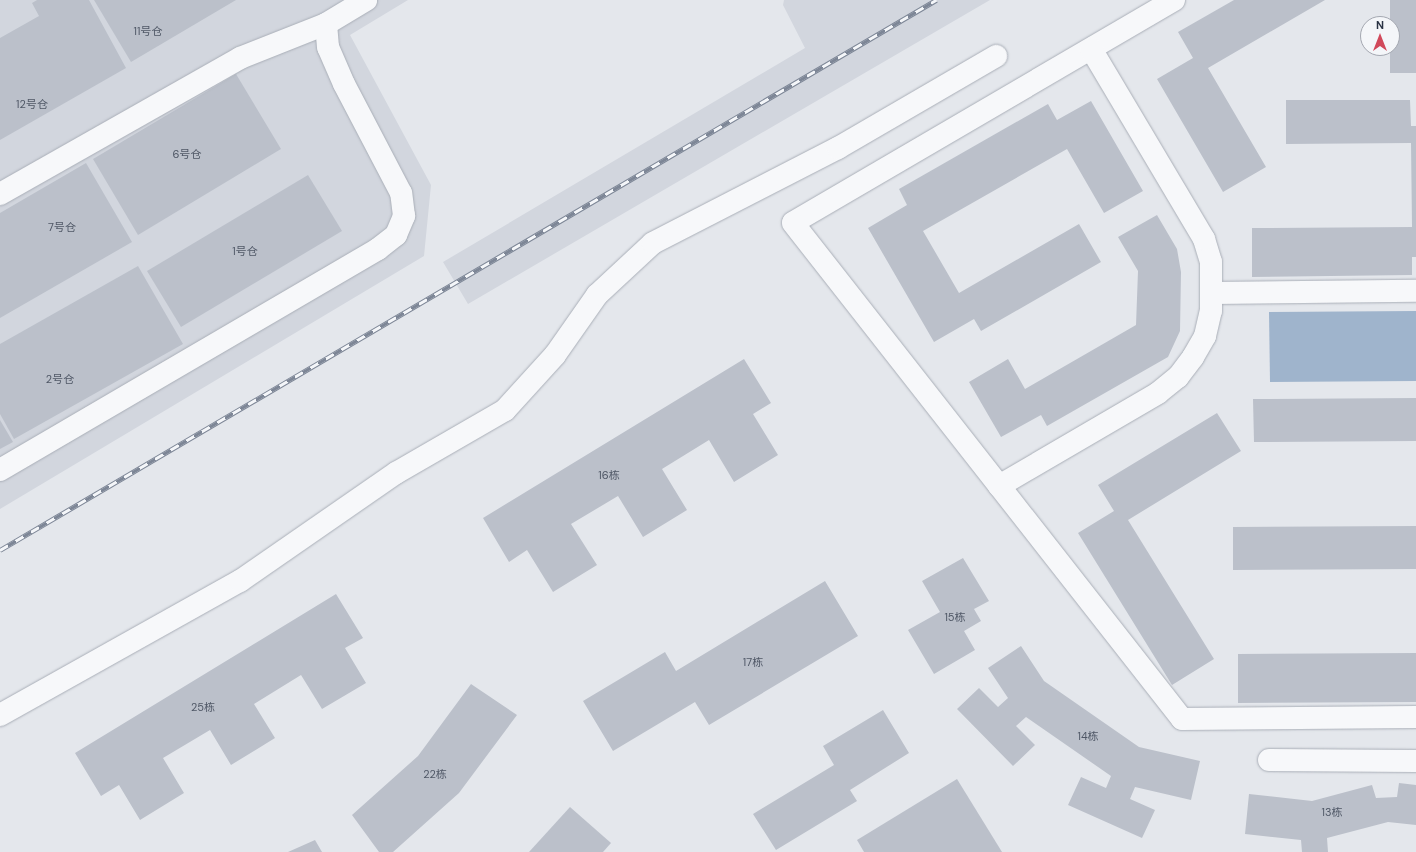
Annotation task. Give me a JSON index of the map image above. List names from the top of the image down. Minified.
{"house_numbers":["11号仓","12号仓","6号仓","7号仓","1号仓","2号仓","16栋","15栋","17栋","25栋","14栋","22栋","13栋"],"north":"top"}
